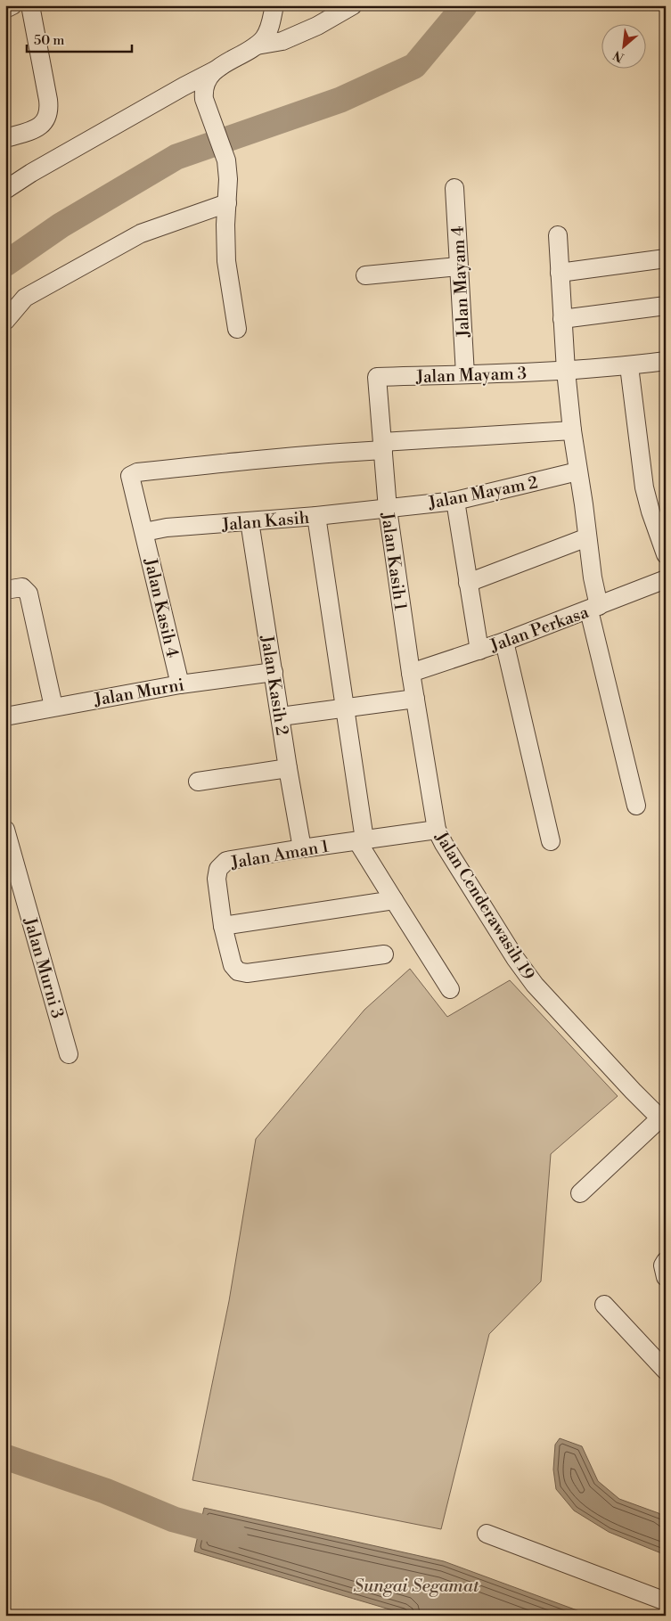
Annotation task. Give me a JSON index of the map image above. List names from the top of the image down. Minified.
{"streets":{"street":["Jalan Mayam 4","Jalan Mayam 3","Jalan Mayam 2","Jalan Kasih","Jalan Kasih 1","Jalan Kasih 4","Jalan Perkasa","Jalan Kasih 2","Jalan Murni","Jalan Aman 1","Jalan Cenderawasih 19","Jalan Murni 3"]},"crossings":[["Jalan Mayam 4","Jalan Mayam 3"],["Jalan Mayam 3","Jalan Kasih 1"],["Jalan Mayam 2","Jalan Kasih"],["Jalan Mayam 2","Jalan Kasih 1"],["Jalan Kasih","Jalan Kasih 1"],["Jalan Kasih","Jalan Kasih 4"],["Jalan Kasih","Jalan Kasih 2"],["Jalan Kasih 1","Jalan Kasih 4"],["Jalan Kasih 1","Jalan Perkasa"],["Jalan Kasih 1","Jalan Cenderawasih 19"],["Jalan Kasih 4","Jalan Murni"],["Jalan Perkasa","Jalan Cenderawasih 19"],["Jalan Kasih 2","Jalan Murni"],["Jalan Kasih 2","Jalan Aman 1"],["Jalan Aman 1","Jalan Cenderawasih 19"]],"water":["Sungai Segamat"],"scale_bar":"50 m","north":"bottom left"}
